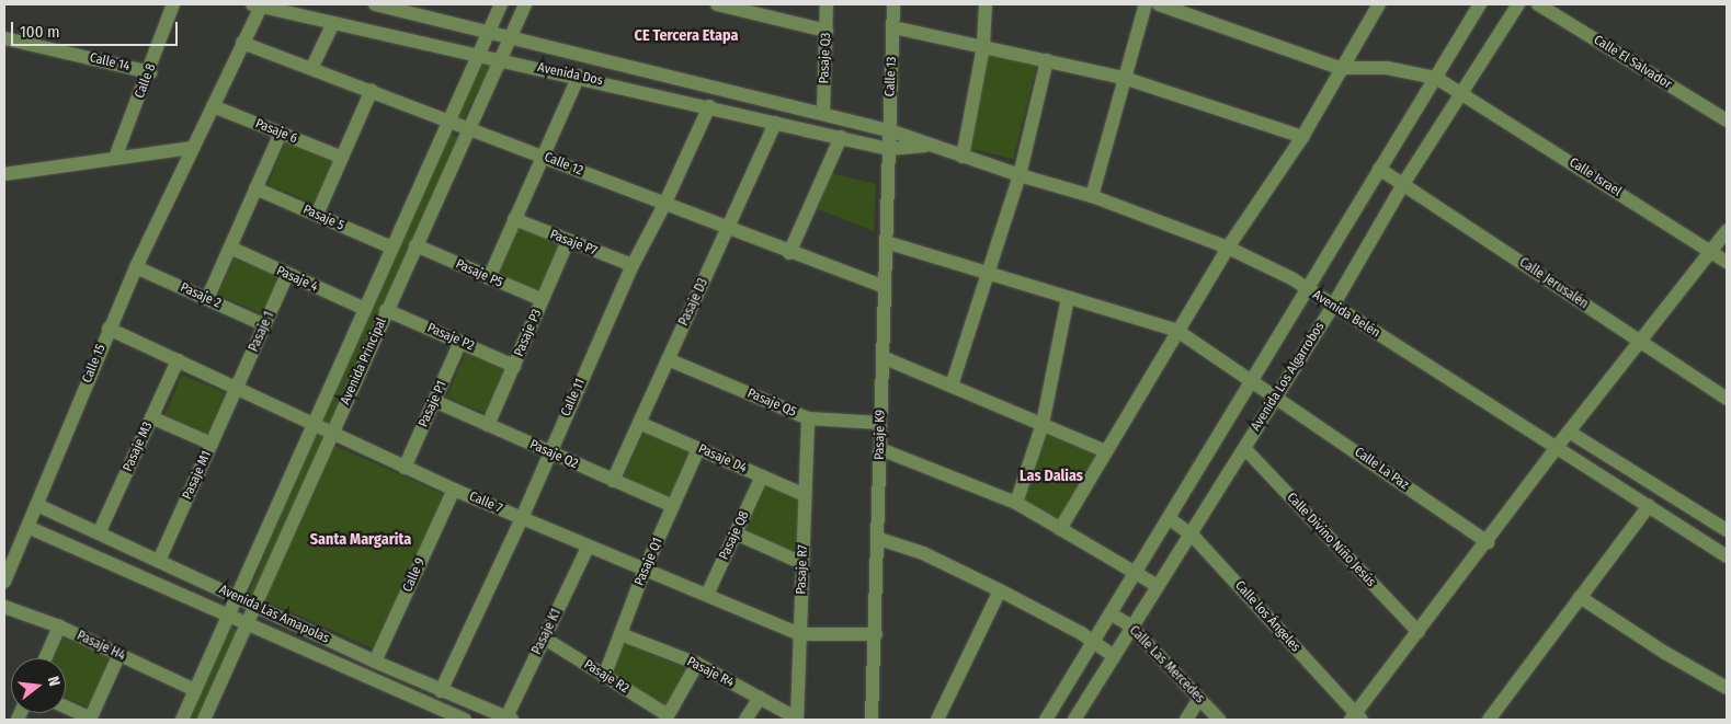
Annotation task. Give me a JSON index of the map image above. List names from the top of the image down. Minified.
{"streets":{"street":["Pasaje Q3","Calle 14","Calle El Salvador","Avenida Dos","Calle 13","Calle 8","Pasaje 6","Calle 12","Calle Israel","Pasaje 5","Pasaje P7","Pasaje P5","Pasaje 4","Calle Jerusalén","Pasaje 2","Pasaje D3","Avenida Belén","Pasaje 1","Pasaje P3","Pasaje P2","Avenida Principal","Calle 15","Avenida Los Algarrobos","Calle 11","Pasaje Q5","Pasaje P1","Pasaje K9","Pasaje M3","Pasaje Q2","Pasaje D4","Calle La Paz","Pasaje M1","Calle 7","Pasaje Q8","Calle Divino Niño Jesús","Pasaje Q1","Pasaje R7","Calle 9","Avenida Las Amapolas","Calle los Ángeles","Pasaje K1","Pasaje H4","Calle Las Mercedes","Pasaje R4","Pasaje R2"]},"crossings":[["Pasaje Q3","Avenida Dos"],["Calle 14","Calle 8"],["Avenida Dos","Calle 13"],["Avenida Dos","Pasaje D3"],["Avenida Dos","Avenida Belén"],["Avenida Dos","Avenida Principal"],["Avenida Dos","Calle 15"],["Avenida Dos","Calle 11"],["Avenida Dos","Pasaje K9"],["Calle 13","Avenida Belén"],["Calle 13","Pasaje K9"],["Pasaje 6","Calle 15"],["Calle 12","Pasaje D3"],["Calle 12","Avenida Principal"],["Calle 12","Calle 15"],["Calle 12","Calle 11"],["Calle 12","Pasaje K9"],["Calle Israel","Avenida Los Algarrobos"],["Pasaje 5","Avenida Principal"],["Pasaje P7","Pasaje P3"],["Pasaje P7","Calle 11"],["Pasaje P5","Pasaje P3"],["Pasaje P5","Avenida Principal"],["Pasaje 4","Pasaje 1"],["Pasaje 4","Avenida Principal"],["Calle Jerusalén","Avenida Los Algarrobos"],["Pasaje 2","Pasaje 1"],["Pasaje 2","Calle 15"],["Pasaje D3","Pasaje Q5"],["Pasaje D3","Pasaje Q2"],["Pasaje D3","Pasaje D4"],["Avenida Belén","Avenida Los Algarrobos"],["Avenida Belén","Pasaje K9"],["Pasaje 1","Pasaje M1"],["Pasaje 1","Calle 7"],["Pasaje P3","Pasaje P2"],["Pasaje P3","Pasaje Q2"],["Pasaje P2","Avenida Principal"],["Pasaje P2","Pasaje P1"],["Avenida Principal","Calle 7"],["Avenida Principal","Avenida Las Amapolas"],["Avenida Principal","Pasaje H4"],["Calle 15","Calle 7"],["Calle 15","Avenida Las Amapolas"],["Avenida Los Algarrobos","Calle La Paz"],["Avenida Los Algarrobos","Calle Divino Niño Jesús"],["Avenida Los Algarrobos","Calle los Ángeles"],["Avenida Los Algarrobos","Calle Las Mercedes"],["Calle 11","Pasaje Q2"],["Calle 11","Calle 7"],["Calle 11","Avenida Las Amapolas"],["Pasaje Q5","Pasaje K9"],["Pasaje Q5","Pasaje R7"],["Pasaje P1","Pasaje Q2"],["Pasaje P1","Calle 7"],["Pasaje K9","Calle La Paz"],["Pasaje K9","Calle 7"],["Pasaje M3","Calle 7"],["Pasaje M3","Avenida Las Amapolas"],["Pasaje Q2","Pasaje Q1"],["Pasaje D4","Pasaje Q8"],["Pasaje D4","Pasaje Q1"],["Pasaje D4","Pasaje R7"],["Pasaje M1","Calle 7"],["Pasaje M1","Avenida Las Amapolas"],["Calle 7","Pasaje Q8"],["Calle 7","Pasaje Q1"],["Calle 7","Pasaje R7"],["Calle 7","Calle 9"],["Calle 7","Pasaje K1"],["Pasaje Q1","Pasaje R4"],["Pasaje Q1","Pasaje R2"],["Pasaje R7","Pasaje R4"],["Calle 9","Avenida Las Amapolas"],["Avenida Las Amapolas","Pasaje K1"],["Pasaje K1","Pasaje R2"]],"districts":["CE Tercera Etapa","Las Dalias","Santa Margarita"],"scale_bar":"100 m","north":"right"}
